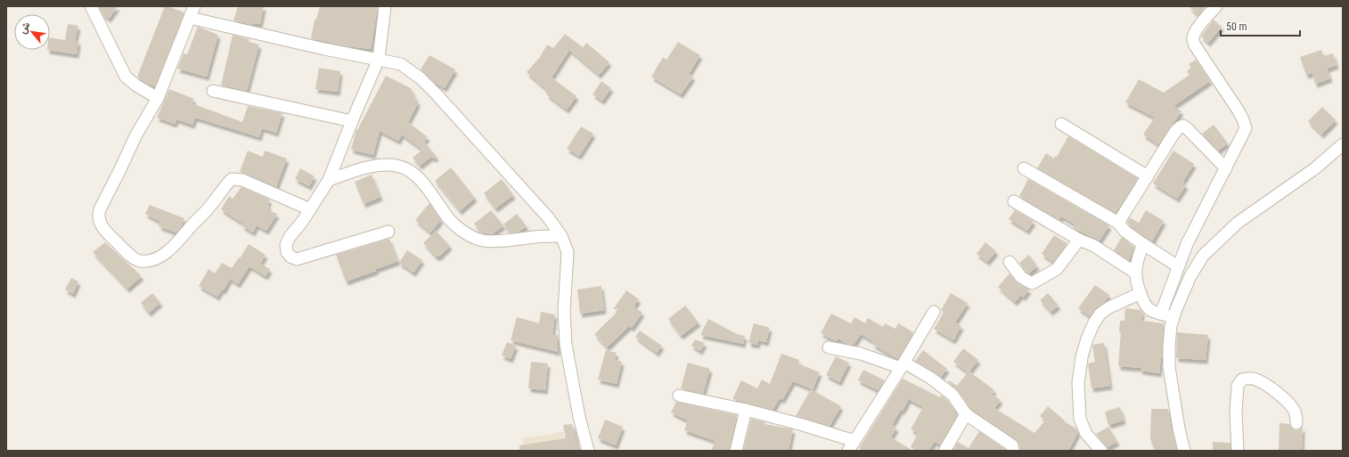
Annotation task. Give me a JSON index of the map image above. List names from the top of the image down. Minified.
{"scale_bar":"50 m","north":"top left"}
